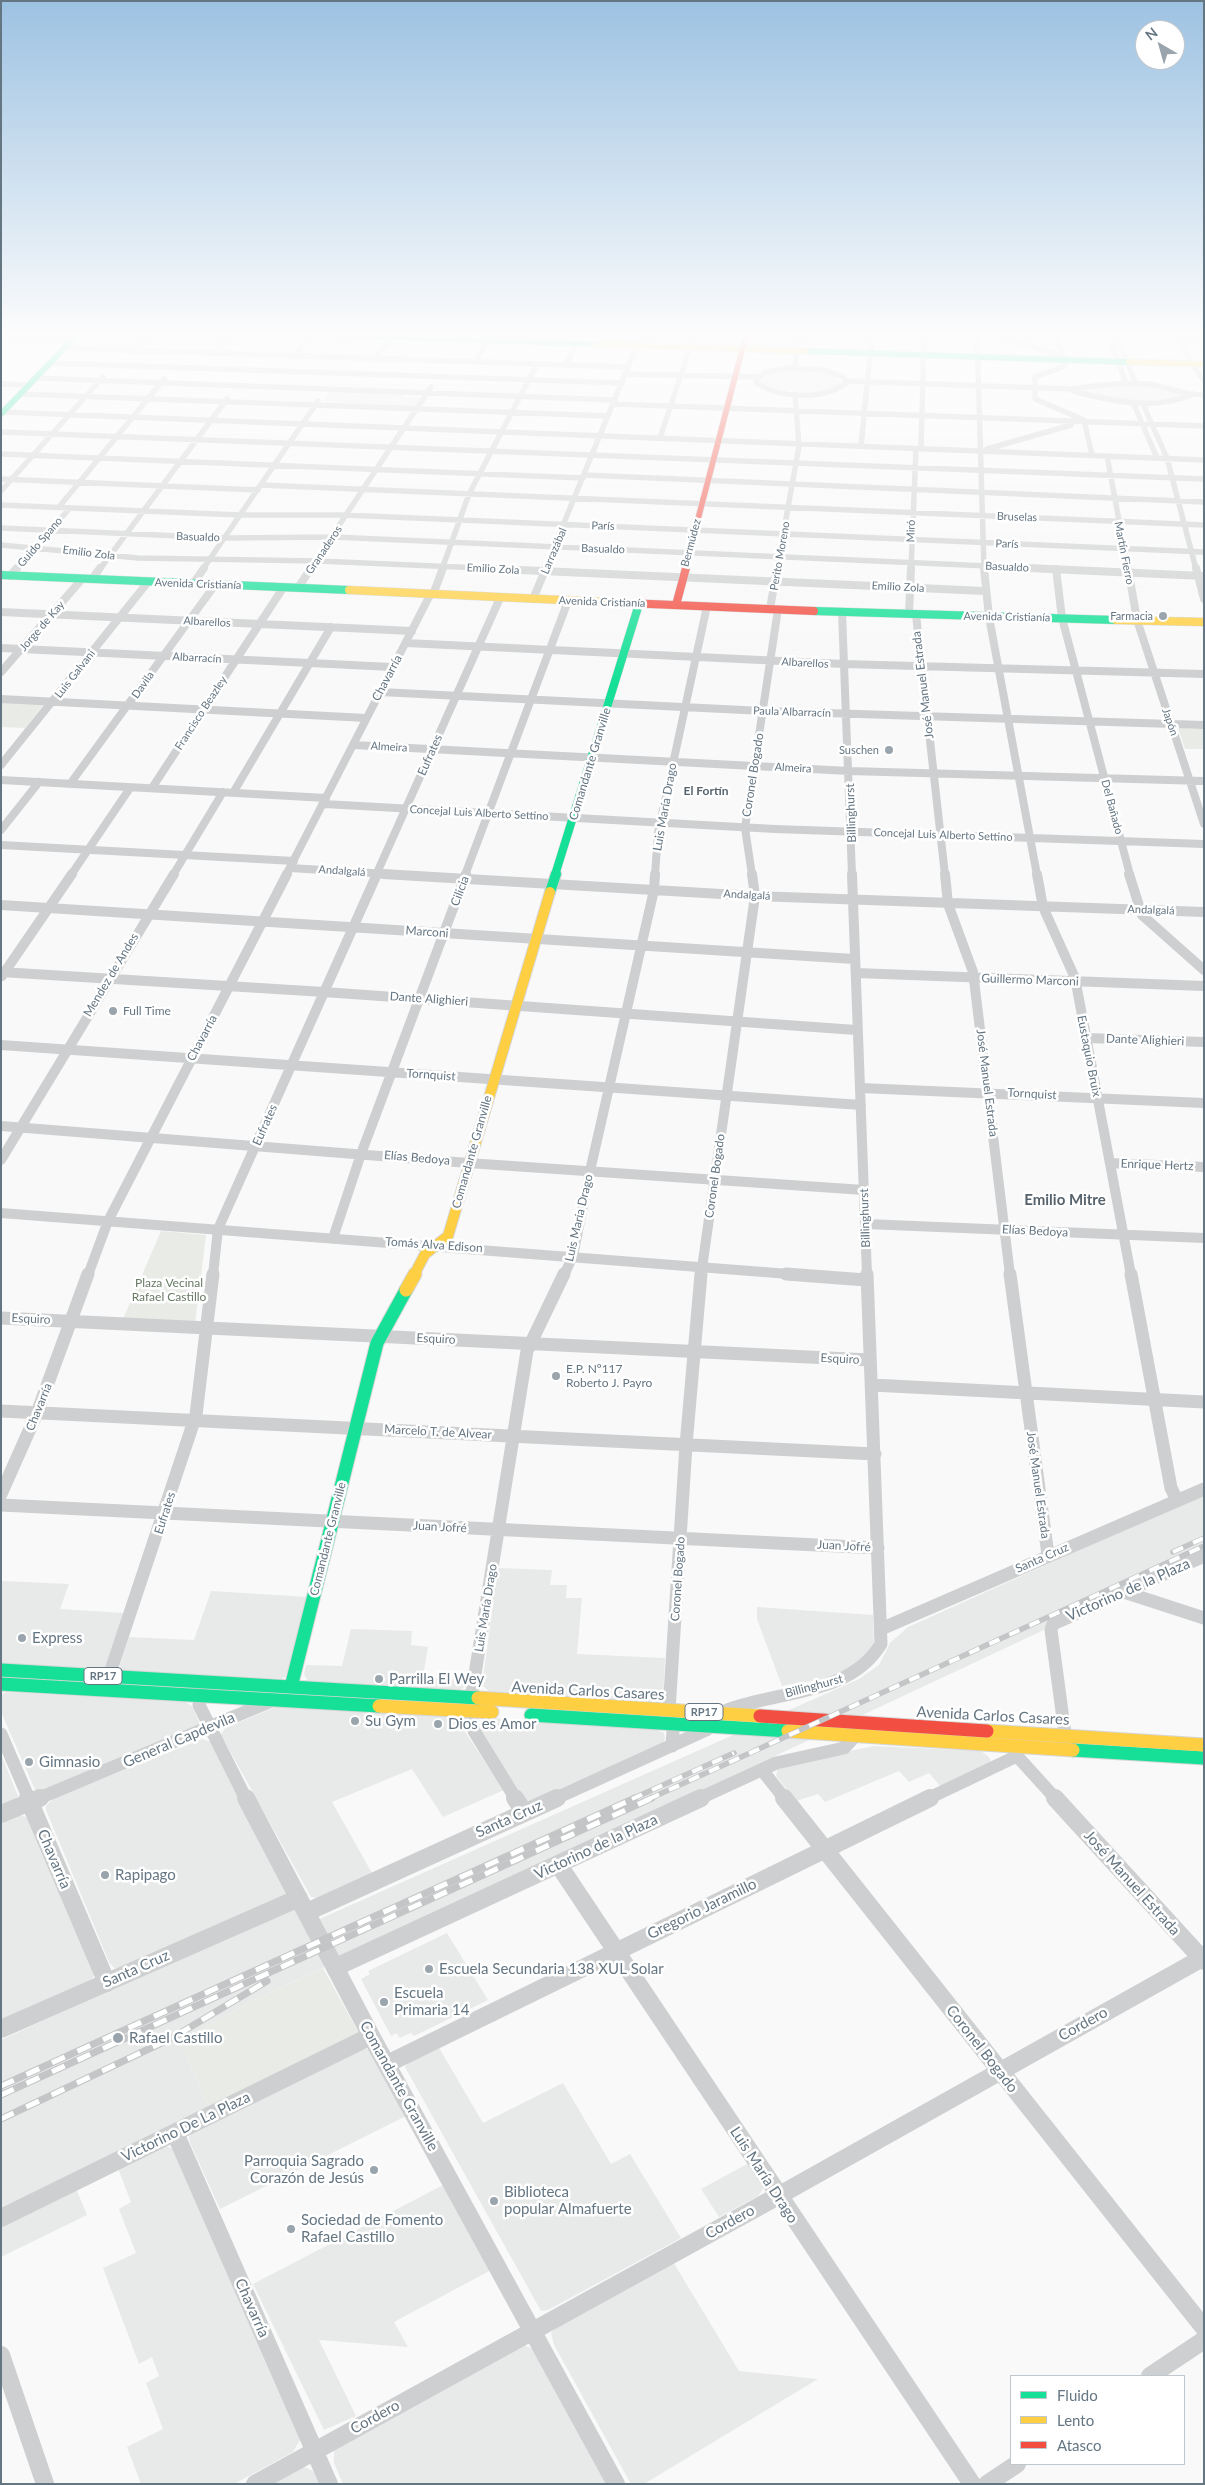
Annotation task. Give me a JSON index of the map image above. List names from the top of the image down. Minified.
{"streets":{"street":["Bruselas","París","Miró","Basualdo","Guido Spano","Bermúdez","Granaderos","Larrazábal","Emilio Zola","Martín Fierro","Perito Moreno","Avenida Cristianía","Albarellos","Jorge de Kay","Albarracín","Luis Galvani","Chavarría","Davila","José Manuel Estrada","Paula Albarracín","Francisco Beazley","Japón","Almeira","Eufrates","Comandante Granville","Coronel Bogado","Luis María Drago","Del Bañado","Concejal Luis Alberto Settino","Billinghurst","Andalgalá","Cilicia","Marconi","Mendez de Andes","Guillermo Marconi","Dante Alighieri","Eustaquio Bruix","Tornquist","Elías Bedoya","Enrique Hertz","Tomás Alva Edison","Esquiro","Marcelo T. de Alvear","Juan Jofré","Santa Cruz","Victorino de la Plaza","RP17","Avenida Carlos Casares","General Capdevila","Gregorio Jaramillo","Cordero","Victorino De La Plaza"]},"crossings":[["Bruselas","Miró"],["Bruselas","Guido Spano"],["Bruselas","Bermúdez"],["Bruselas","Granaderos"],["Bruselas","Larrazábal"],["Bruselas","Martín Fierro"],["Bruselas","Perito Moreno"],["Bruselas","Jorge de Kay"],["Bruselas","Chavarría"],["Bruselas","Eustaquio Bruix"],["París","Miró"],["París","Guido Spano"],["París","Bermúdez"],["París","Granaderos"],["París","Larrazábal"],["París","Martín Fierro"],["París","Perito Moreno"],["París","Jorge de Kay"],["París","Chavarría"],["París","Eustaquio Bruix"],["Miró","Basualdo"],["Miró","Emilio Zola"],["Miró","Avenida Cristianía"],["Miró","José Manuel Estrada"],["Basualdo","Guido Spano"],["Basualdo","Bermúdez"],["Basualdo","Granaderos"],["Basualdo","Larrazábal"],["Basualdo","Martín Fierro"],["Basualdo","Perito Moreno"],["Basualdo","Jorge de Kay"],["Basualdo","Chavarría"],["Basualdo","Del Bañado"],["Basualdo","Eustaquio Bruix"],["Guido Spano","Emilio Zola"],["Guido Spano","Avenida Cristianía"],["Bermúdez","Emilio Zola"],["Bermúdez","Avenida Cristianía"],["Granaderos","Emilio Zola"],["Granaderos","Avenida Cristianía"],["Larrazábal","Emilio Zola"],["Larrazábal","Avenida Cristianía"],["Emilio Zola","Perito Moreno"],["Emilio Zola","Jorge de Kay"],["Emilio Zola","Chavarría"],["Emilio Zola","Eustaquio Bruix"],["Martín Fierro","Avenida Cristianía"],["Martín Fierro","Japón"],["Perito Moreno","Avenida Cristianía"],["Perito Moreno","Coronel Bogado"],["Avenida Cristianía","Jorge de Kay"],["Avenida Cristianía","Luis Galvani"],["Avenida Cristianía","Chavarría"],["Avenida Cristianía","Davila"],["Avenida Cristianía","José Manuel Estrada"],["Avenida Cristianía","Francisco Beazley"],["Avenida Cristianía","Japón"],["Avenida Cristianía","Eufrates"],["Avenida Cristianía","Comandante Granville"],["Avenida Cristianía","Coronel Bogado"],["Avenida Cristianía","Luis María Drago"],["Avenida Cristianía","Del Bañado"],["Avenida Cristianía","Billinghurst"],["Avenida Cristianía","Cilicia"],["Avenida Cristianía","Eustaquio Bruix"],["Albarellos","Jorge de Kay"],["Albarellos","Luis Galvani"],["Albarellos","Chavarría"],["Albarellos","Davila"],["Albarellos","José Manuel Estrada"],["Albarellos","Francisco Beazley"],["Albarellos","Japón"],["Albarellos","Eufrates"],["Albarellos","Comandante Granville"],["Albarellos","Coronel Bogado"],["Albarellos","Luis María Drago"],["Albarellos","Del Bañado"],["Albarellos","Billinghurst"],["Albarellos","Cilicia"],["Albarellos","Mendez de Andes"],["Albarellos","Eustaquio Bruix"],["Jorge de Kay","Albarracín"],["Albarracín","Luis Galvani"],["Albarracín","Chavarría"],["Albarracín","Davila"],["Albarracín","Francisco Beazley"],["Albarracín","Mendez de Andes"],["Chavarría","Paula Albarracín"],["Chavarría","Almeira"],["Chavarría","Concejal Luis Alberto Settino"],["Chavarría","Andalgalá"],["Chavarría","Marconi"],["Chavarría","Dante Alighieri"],["Chavarría","Tornquist"],["Chavarría","Elías Bedoya"],["Chavarría","Tomás Alva Edison"],["Chavarría","Esquiro"],["Chavarría","Marcelo T. de Alvear"],["Chavarría","Santa Cruz"],["Chavarría","General Capdevila"],["Chavarría","Cordero"],["Chavarría","Victorino De La Plaza"],["Davila","Concejal Luis Alberto Settino"],["José Manuel Estrada","Paula Albarracín"],["José Manuel Estrada","Almeira"],["José Manuel Estrada","Concejal Luis Alberto Settino"],["José Manuel Estrada","Andalgalá"],["José Manuel Estrada","Guillermo Marconi"],["José Manuel Estrada","Tornquist"],["José Manuel Estrada","Elías Bedoya"],["José Manuel Estrada","Santa Cruz"],["José Manuel Estrada","Avenida Carlos Casares"],["José Manuel Estrada","Gregorio Jaramillo"],["José Manuel Estrada","Cordero"],["Paula Albarracín","Japón"],["Paula Albarracín","Eufrates"],["Paula Albarracín","Comandante Granville"],["Paula Albarracín","Coronel Bogado"],["Paula Albarracín","Luis María Drago"],["Paula Albarracín","Del Bañado"],["Paula Albarracín","Billinghurst"],["Paula Albarracín","Cilicia"],["Paula Albarracín","Eustaquio Bruix"],["Francisco Beazley","Concejal Luis Alberto Settino"],["Japón","Almeira"],["Almeira","Eufrates"],["Almeira","Comandante Granville"],["Almeira","Coronel Bogado"],["Almeira","Luis María Drago"],["Almeira","Del Bañado"],["Almeira","Billinghurst"],["Almeira","Cilicia"],["Almeira","Eustaquio Bruix"],["Eufrates","Concejal Luis Alberto Settino"],["Eufrates","Andalgalá"],["Eufrates","Marconi"],["Eufrates","Dante Alighieri"],["Eufrates","Tornquist"],["Eufrates","Elías Bedoya"],["Eufrates","Tomás Alva Edison"],["Eufrates","Esquiro"],["Eufrates","Marcelo T. de Alvear"],["Eufrates","Juan Jofré"],["Eufrates","Avenida Carlos Casares"],["Comandante Granville","Concejal Luis Alberto Settino"],["Comandante Granville","Andalgalá"],["Comandante Granville","Marconi"],["Comandante Granville","Dante Alighieri"],["Comandante Granville","Tornquist"],["Comandante Granville","Elías Bedoya"],["Comandante Granville","Tomás Alva Edison"],["Comandante Granville","Esquiro"],["Comandante Granville","Marcelo T. de Alvear"],["Comandante Granville","Juan Jofré"],["Comandante Granville","Santa Cruz"],["Comandante Granville","Victorino de la Plaza"],["Comandante Granville","Avenida Carlos Casares"],["Comandante Granville","General Capdevila"],["Comandante Granville","Gregorio Jaramillo"],["Comandante Granville","Cordero"],["Comandante Granville","Victorino De La Plaza"],["Coronel Bogado","Concejal Luis Alberto Settino"],["Coronel Bogado","Andalgalá"],["Coronel Bogado","Marconi"],["Coronel Bogado","Dante Alighieri"],["Coronel Bogado","Tornquist"],["Coronel Bogado","Elías Bedoya"],["Coronel Bogado","Tomás Alva Edison"],["Coronel Bogado","Esquiro"],["Coronel Bogado","Marcelo T. de Alvear"],["Coronel Bogado","Juan Jofré"],["Coronel Bogado","Santa Cruz"],["Coronel Bogado","Victorino de la Plaza"],["Coronel Bogado","Avenida Carlos Casares"],["Coronel Bogado","Gregorio Jaramillo"],["Coronel Bogado","Cordero"],["Luis María Drago","Concejal Luis Alberto Settino"],["Luis María Drago","Andalgalá"],["Luis María Drago","Marconi"],["Luis María Drago","Dante Alighieri"],["Luis María Drago","Tornquist"],["Luis María Drago","Elías Bedoya"],["Luis María Drago","Tomás Alva Edison"],["Luis María Drago","Esquiro"],["Luis María Drago","Marcelo T. de Alvear"],["Luis María Drago","Juan Jofré"],["Luis María Drago","Santa Cruz"],["Luis María Drago","Victorino de la Plaza"],["Luis María Drago","Avenida Carlos Casares"],["Luis María Drago","Gregorio Jaramillo"],["Luis María Drago","Cordero"],["Del Bañado","Concejal Luis Alberto Settino"],["Del Bañado","Andalgalá"],["Concejal Luis Alberto Settino","Billinghurst"],["Concejal Luis Alberto Settino","Cilicia"],["Concejal Luis Alberto Settino","Mendez de Andes"],["Concejal Luis Alberto Settino","Eustaquio Bruix"],["Billinghurst","Andalgalá"],["Billinghurst","Marconi"],["Billinghurst","Guillermo Marconi"],["Billinghurst","Dante Alighieri"],["Billinghurst","Tornquist"],["Billinghurst","Elías Bedoya"],["Billinghurst","Tomás Alva Edison"],["Billinghurst","Esquiro"],["Billinghurst","Marcelo T. de Alvear"],["Billinghurst","Juan Jofré"],["Billinghurst","Santa Cruz"],["Billinghurst","Avenida Carlos Casares"],["Andalgalá","Cilicia"],["Andalgalá","Mendez de Andes"],["Andalgalá","Eustaquio Bruix"],["Cilicia","Marconi"],["Cilicia","Dante Alighieri"],["Cilicia","Tornquist"],["Cilicia","Elías Bedoya"],["Cilicia","Tomás Alva Edison"],["Marconi","Mendez de Andes"],["Mendez de Andes","Dante Alighieri"],["Mendez de Andes","Tornquist"],["Mendez de Andes","Elías Bedoya"],["Guillermo Marconi","Eustaquio Bruix"],["Dante Alighieri","Eustaquio Bruix"],["Eustaquio Bruix","Tornquist"],["Eustaquio Bruix","Elías Bedoya"],["Eustaquio Bruix","Enrique Hertz"],["Eustaquio Bruix","Santa Cruz"],["Santa Cruz","Avenida Carlos Casares"],["Victorino de la Plaza","Avenida Carlos Casares"],["Avenida Carlos Casares","General Capdevila"],["Avenida Carlos Casares","Gregorio Jaramillo"]],"districts":["El Fortín","Emilio Mitre"],"parks":["Plaza Vecinal Rafael Castillo"],"places":["Farmacia","Suschen","Full Time","E.P. Nº117 Roberto J. Payro","Express","Parrilla El Wey","Su Gym","Dios es Amor","Gimnasio","Rapipago","Escuela Secundaria 138 XUL Solar","Escuela Primaria 14","Rafael Castillo","Parroquia Sagrado Corazón de Jesús","Biblioteca popular Almafuerte","Sociedad de Fomento Rafael Castillo"],"legend":["Fluido","Lento","Atasco"],"north":"top left"}
